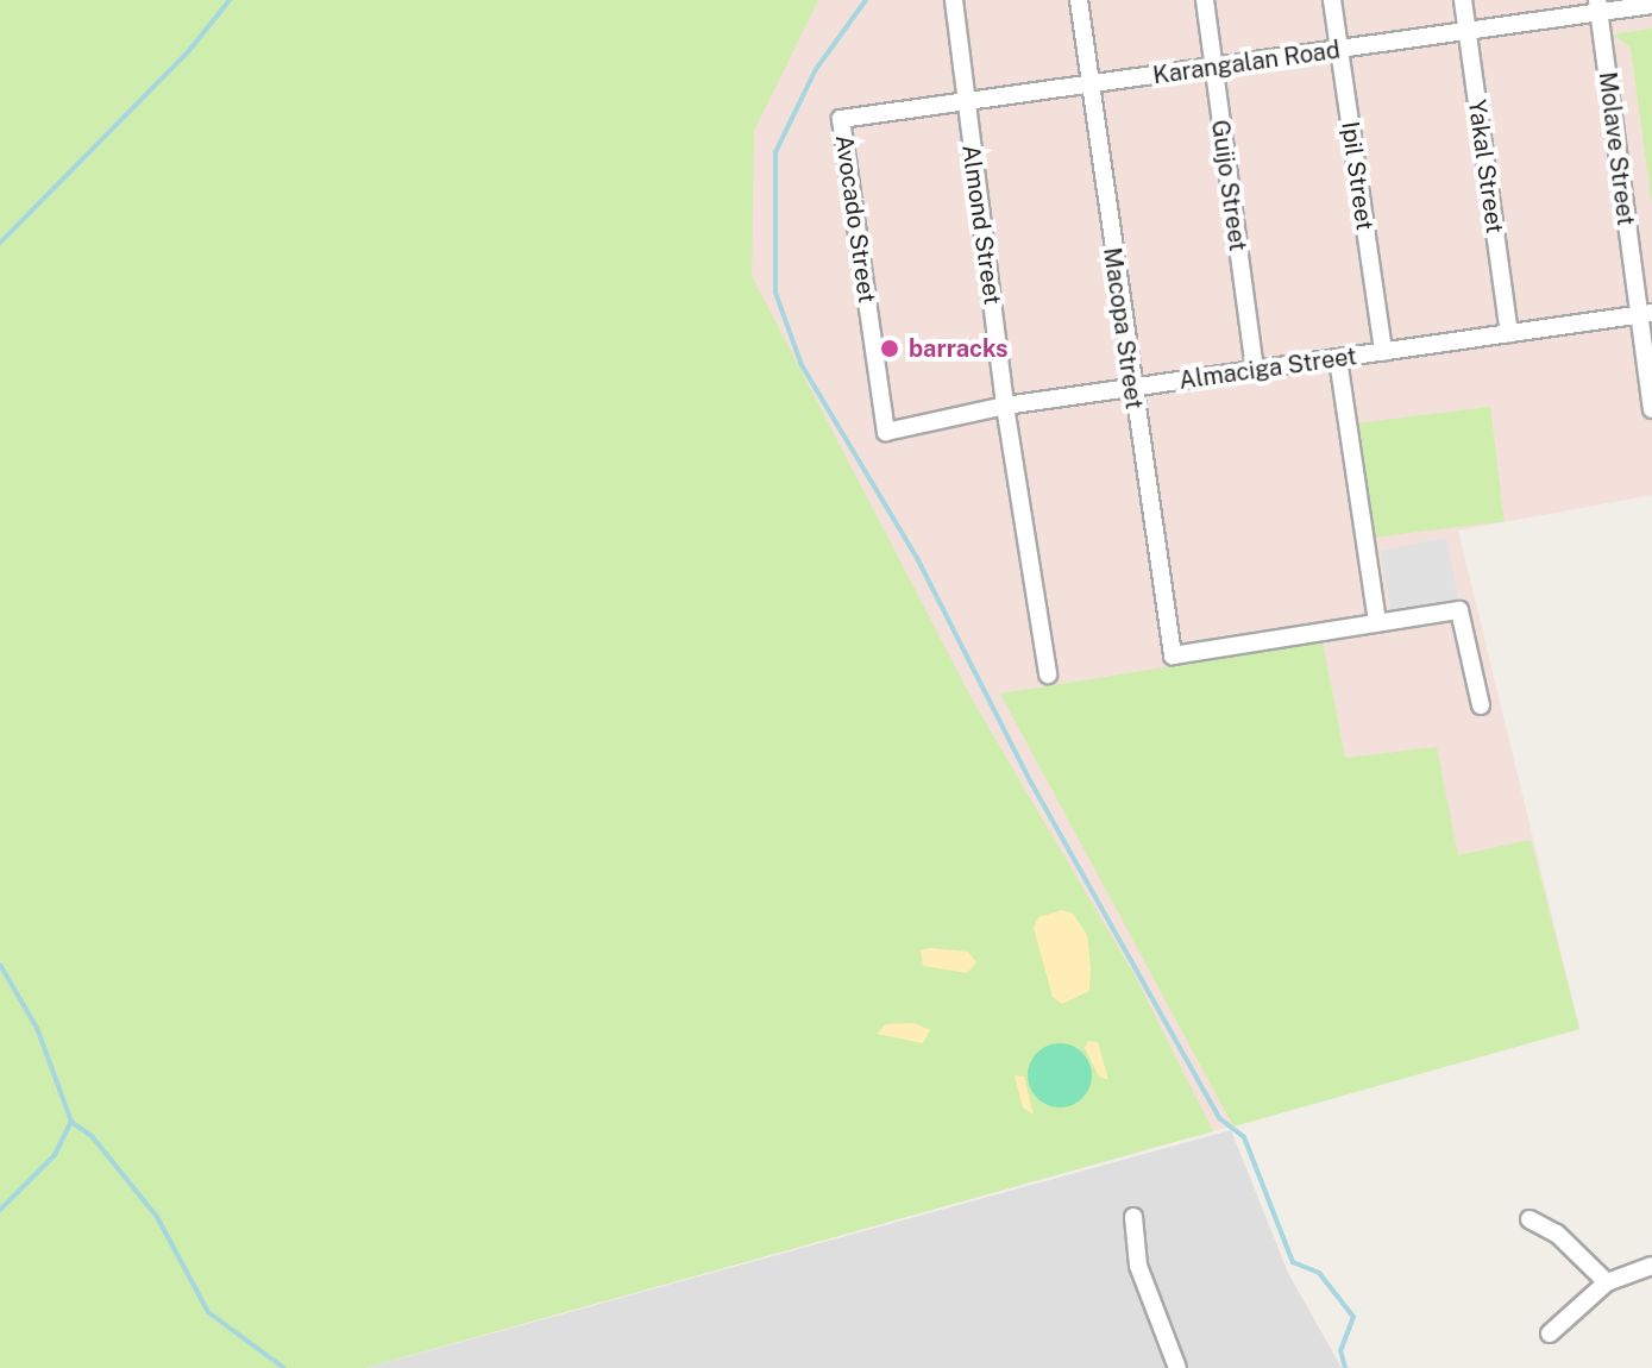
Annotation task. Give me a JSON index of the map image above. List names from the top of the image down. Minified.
{"streets":{"street":["Karangalan Road","Molave Street","Yakal Street","Ipil Street","Guijo Street","Avocado Street","Almond Street","Macopa Street","Almaciga Street"]},"crossings":[["Karangalan Road","Molave Street"],["Karangalan Road","Yakal Street"],["Karangalan Road","Ipil Street"],["Karangalan Road","Guijo Street"],["Karangalan Road","Avocado Street"],["Karangalan Road","Almond Street"],["Karangalan Road","Macopa Street"],["Molave Street","Almaciga Street"],["Yakal Street","Almaciga Street"],["Ipil Street","Almaciga Street"],["Guijo Street","Almaciga Street"],["Avocado Street","Almaciga Street"],["Almond Street","Almaciga Street"],["Macopa Street","Almaciga Street"]],"places":["barracks"]}
